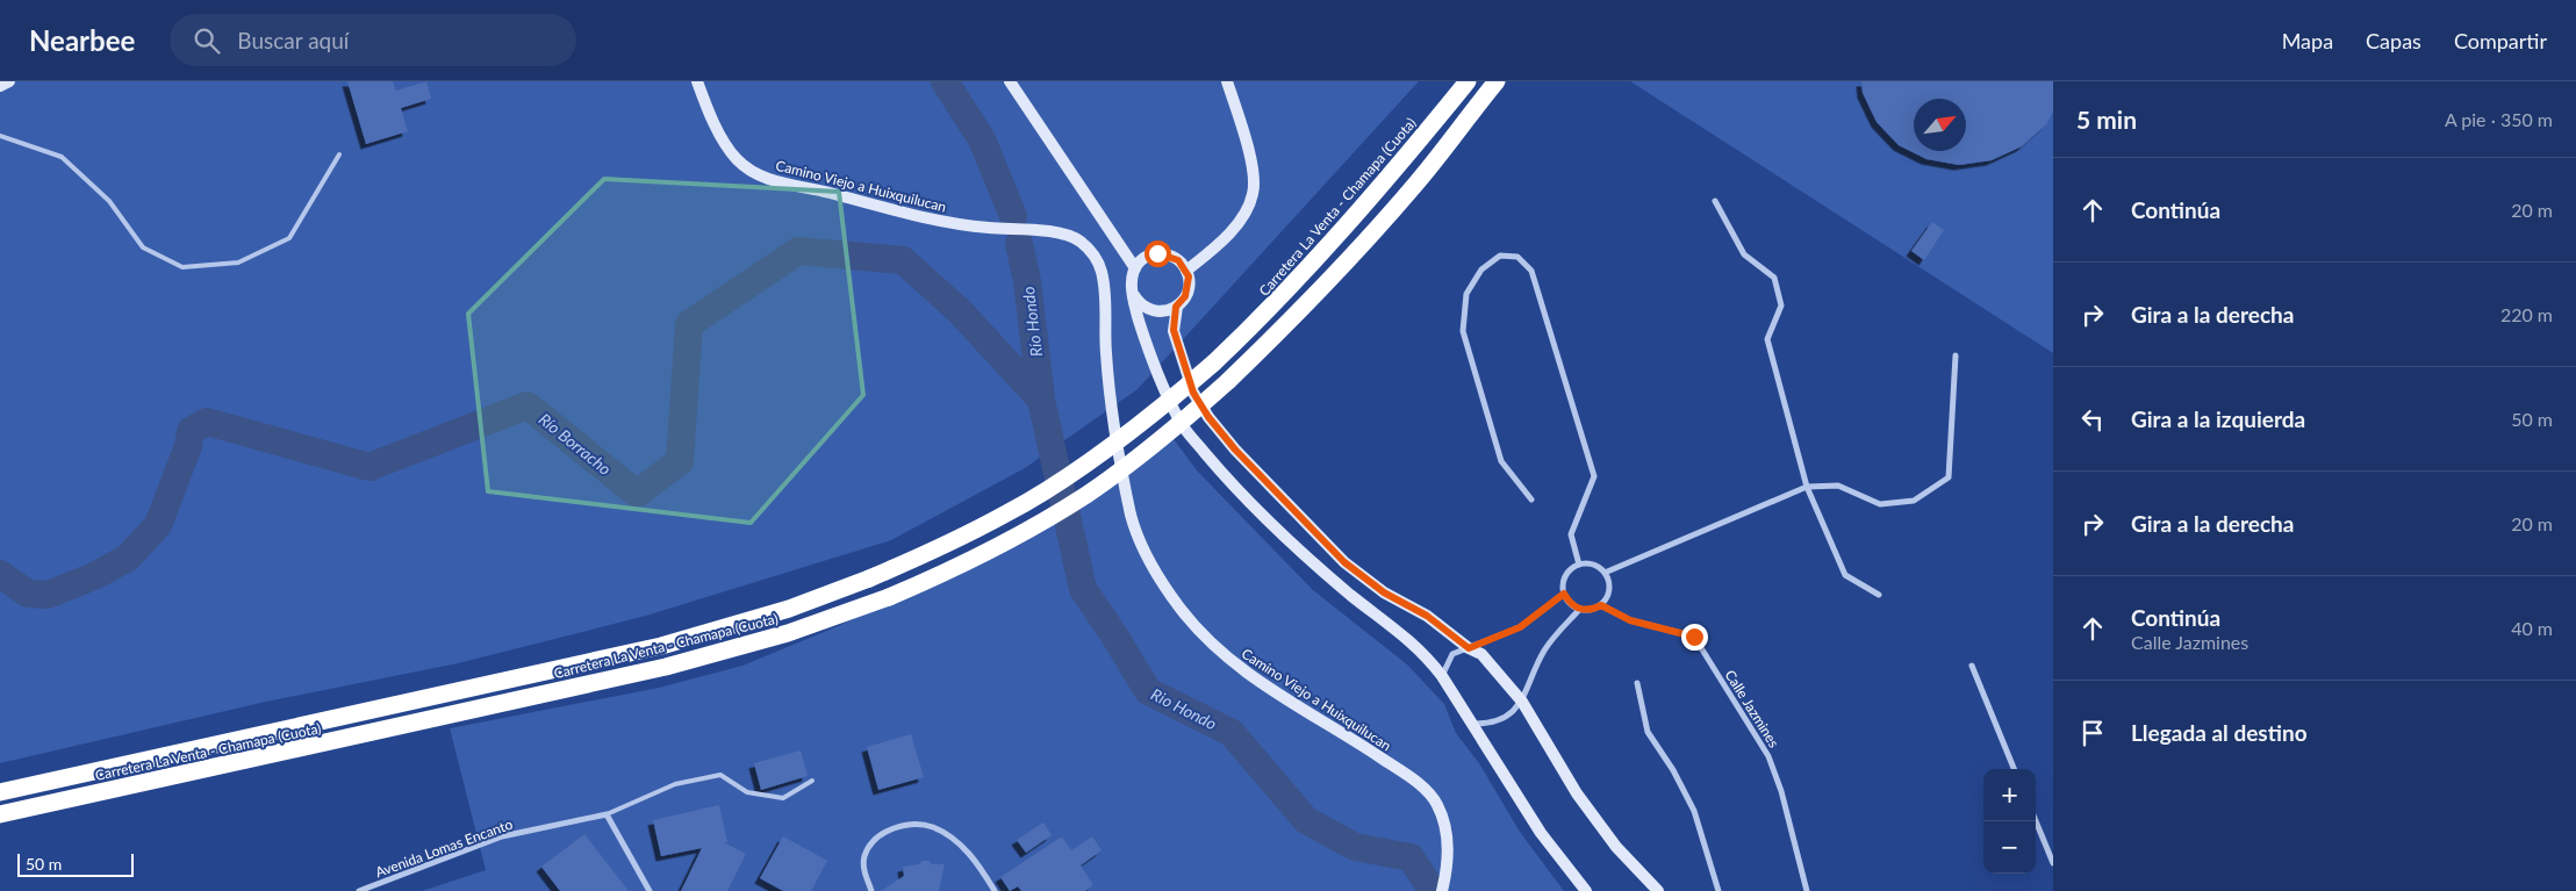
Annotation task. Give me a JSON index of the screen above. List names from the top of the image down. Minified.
{"streets":{"highway":["Carretera La Venta - Chamapa (Cuota)"],"main road":["Camino Viejo a Huixquilucan"],"street":["Calle Jazmines","Avenida Lomas Encanto"]},"water":["Río Hondo","Río Borracho","Rio Hondo"],"scale_bar":"50 m","north":"top right","page":{"header":"Nearbee","search":"Buscar aquí","nav":["Mapa","Capas","Compartir"],"heading":["5 min","A pie · 350 m"],"list":[["Continúa","20 m"],["Gira a la derecha","220 m"],["Gira a la izquierda","50 m"],["Gira a la derecha","20 m"],["Continúa","Calle Jazmines","40 m"],"Llegada al destino"],"map_buttons":["+","−"],"scale":"50 m"}}
